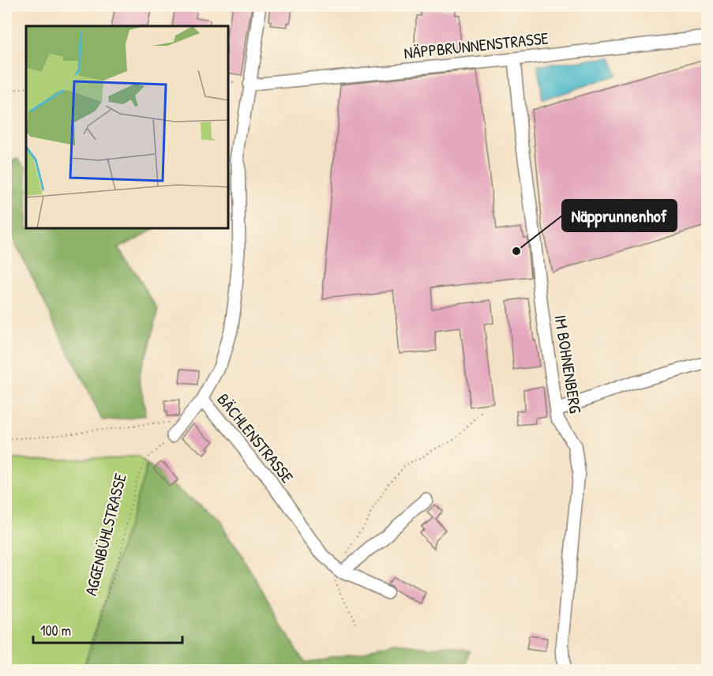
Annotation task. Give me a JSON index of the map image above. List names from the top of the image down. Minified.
{"streets":{"street":["NÄPPBRUNNENSTRASSE","IM BOHNENBERG","BÄCHLENSTRASSE"],"path":["AGGENBÜHLSTRASSE"]},"crossings":[["NÄPPBRUNNENSTRASSE","IM BOHNENBERG"],["NÄPPBRUNNENSTRASSE","BÄCHLENSTRASSE"]],"places":["Näpprunnenhof"],"scale_bar":"100 m"}
